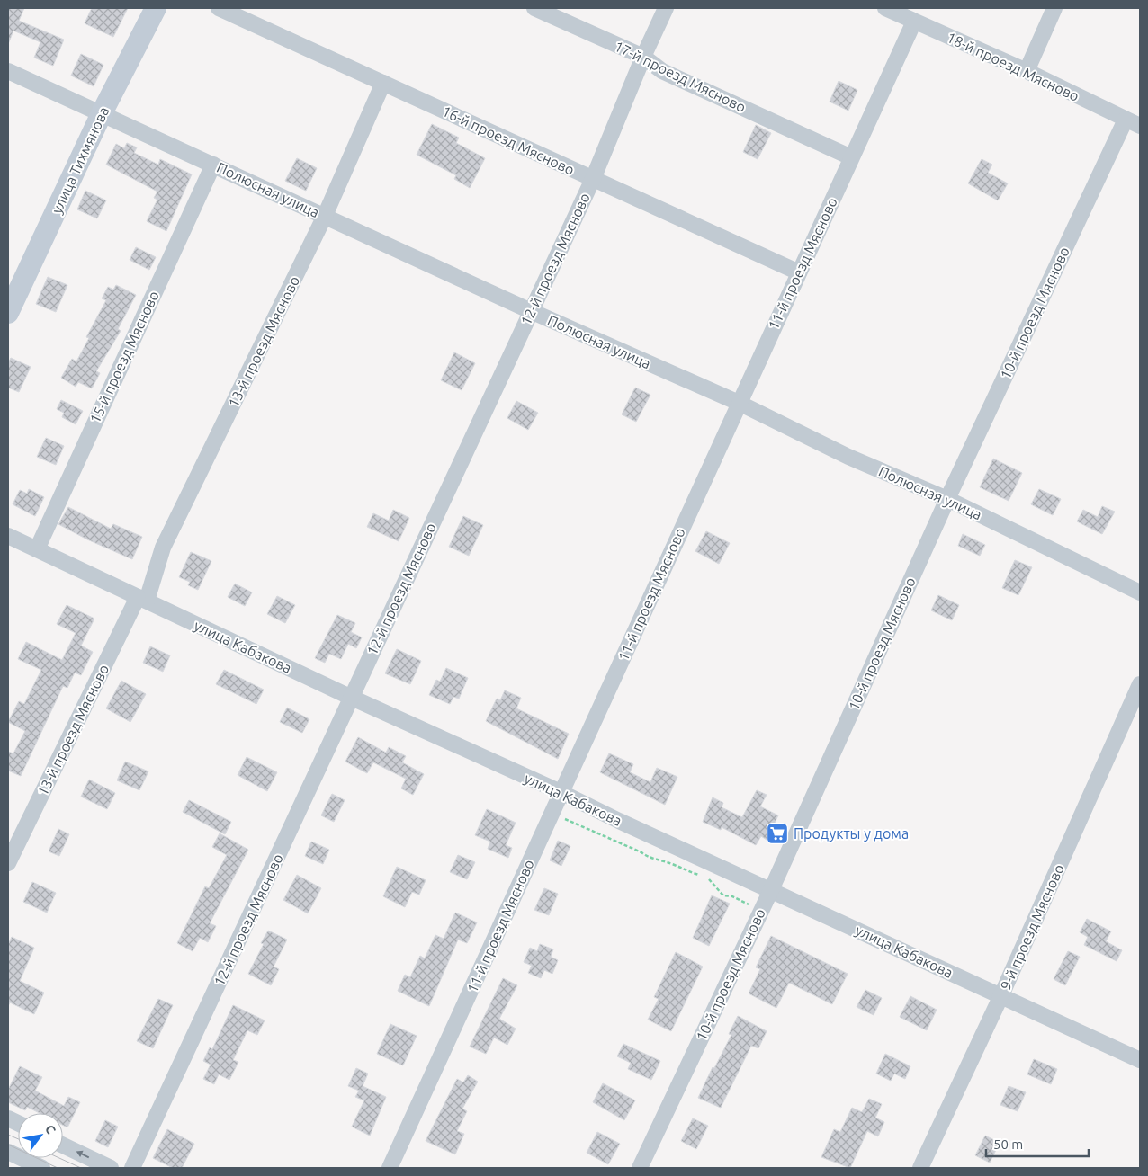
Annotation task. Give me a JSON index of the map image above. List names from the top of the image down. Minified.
{"streets":{"street":["18-й проезд Мясново","17-й проезд Мясново","16-й проезд Мясново","улица Тихмянова","Полюсная улица","12-й проезд Мясново","11-й проезд Мясново","10-й проезд Мясново","13-й проезд Мясново","15-й проезд Мясново","улица Кабакова","9-й проезд Мясново"]},"crossings":[["18-й проезд Мясново","11-й проезд Мясново"],["18-й проезд Мясново","10-й проезд Мясново"],["17-й проезд Мясново","12-й проезд Мясново"],["17-й проезд Мясново","11-й проезд Мясново"],["16-й проезд Мясново","12-й проезд Мясново"],["16-й проезд Мясново","11-й проезд Мясново"],["16-й проезд Мясново","13-й проезд Мясново"],["улица Тихмянова","Полюсная улица"],["Полюсная улица","12-й проезд Мясново"],["Полюсная улица","11-й проезд Мясново"],["Полюсная улица","10-й проезд Мясново"],["Полюсная улица","13-й проезд Мясново"],["Полюсная улица","15-й проезд Мясново"],["12-й проезд Мясново","улица Кабакова"],["11-й проезд Мясново","улица Кабакова"],["10-й проезд Мясново","улица Кабакова"],["13-й проезд Мясново","улица Кабакова"],["15-й проезд Мясново","улица Кабакова"],["улица Кабакова","9-й проезд Мясново"]],"places":{"supermarket":["Продукты у дома"]},"scale_bar":"50 m","north":"top right"}
